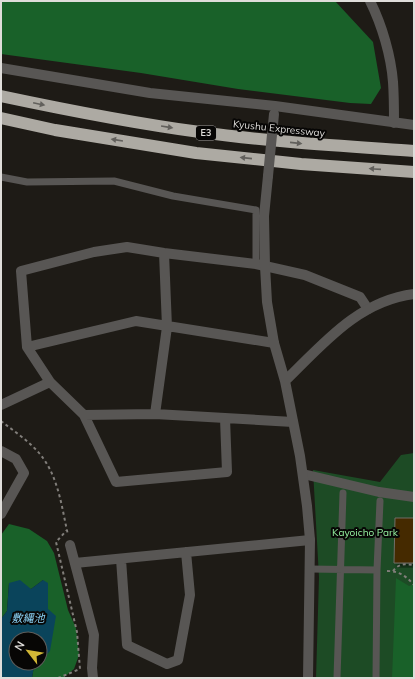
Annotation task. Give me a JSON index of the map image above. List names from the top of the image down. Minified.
{"streets":{"highway":["Kyushu Expressway","E3"]},"water":["敷縄池"],"parks":["Kayoicho Park"],"north":"top left"}
